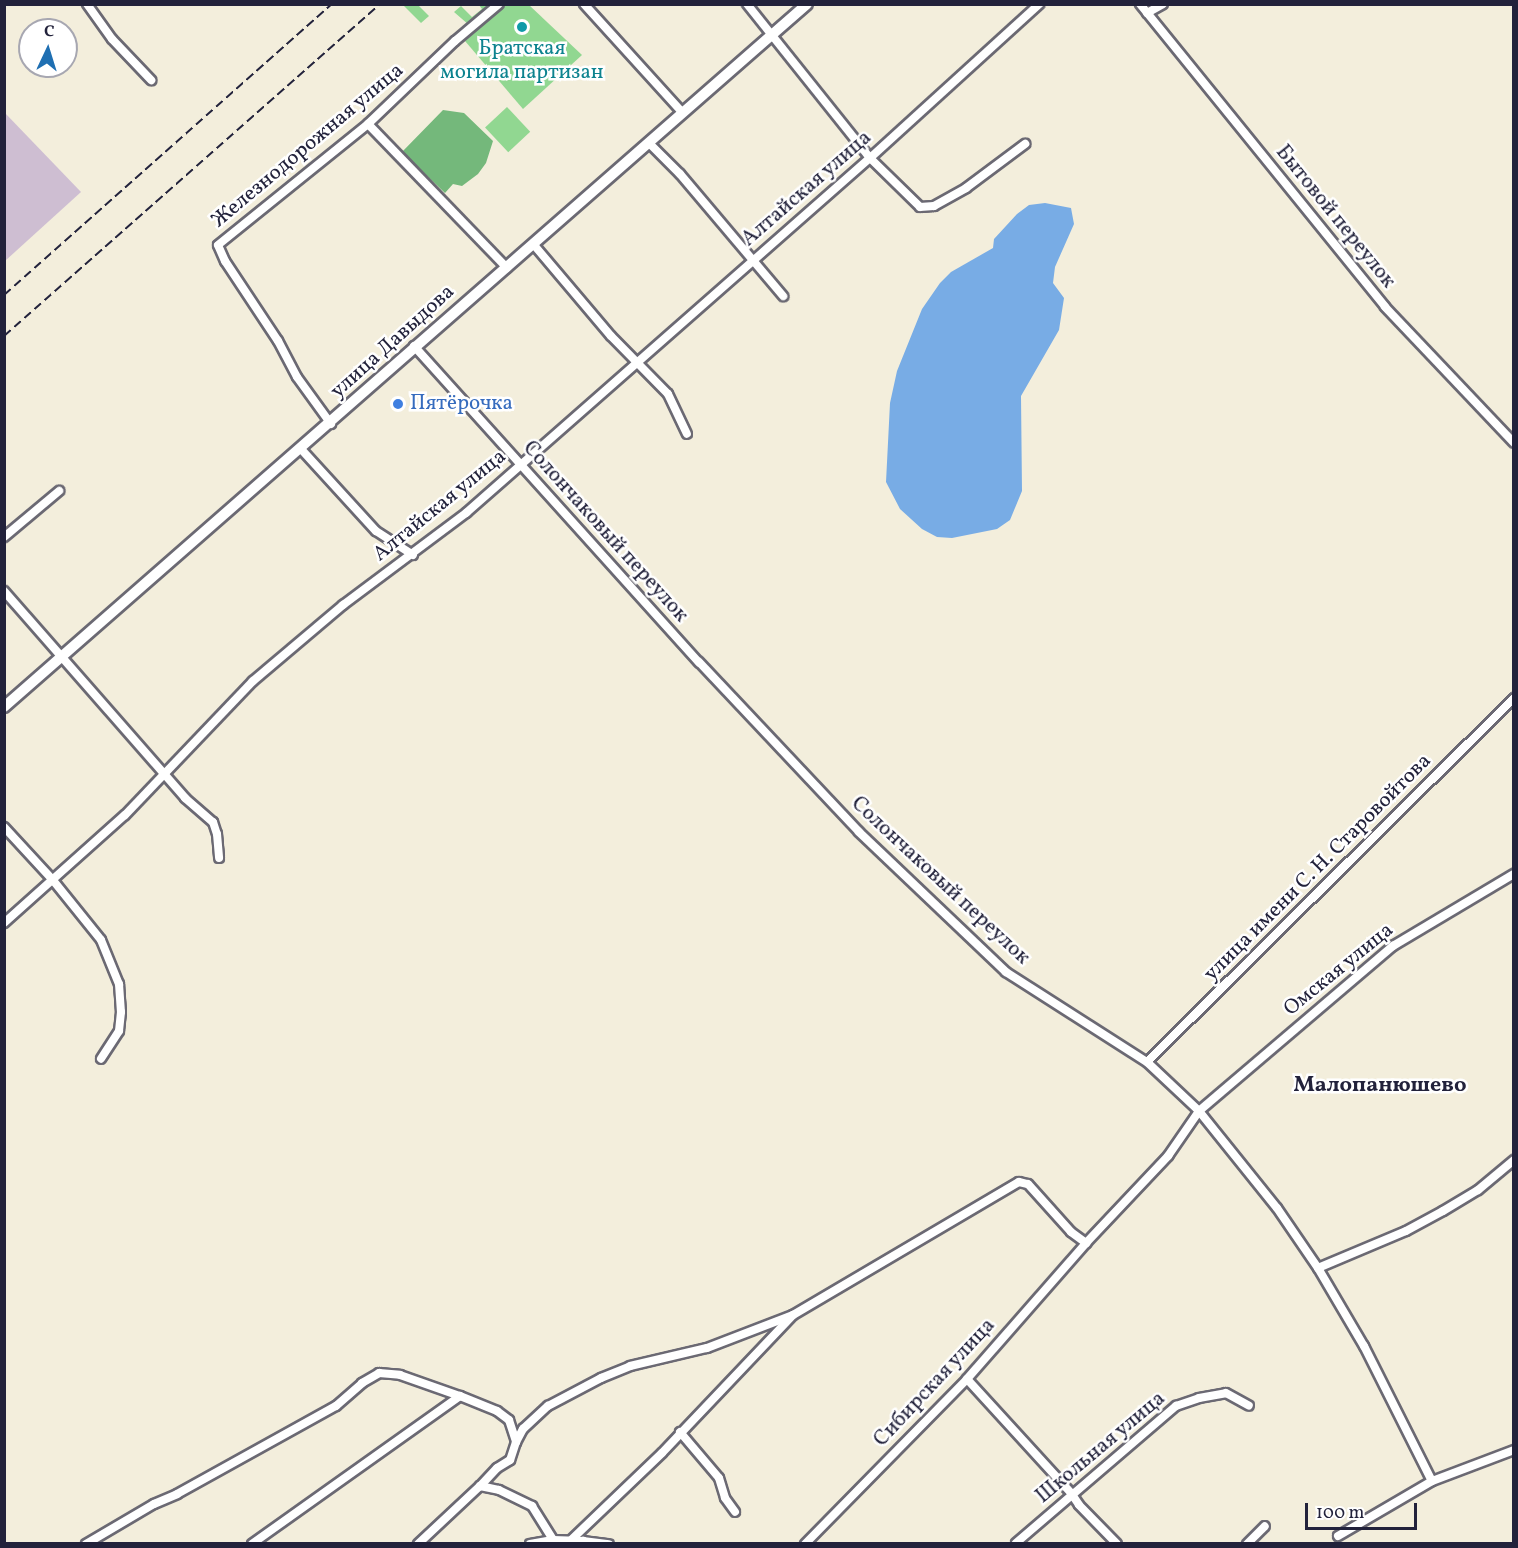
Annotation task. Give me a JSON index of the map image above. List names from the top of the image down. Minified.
{"streets":{"main road":["улица Давыдова"],"street":["Железнодорожная улица","Алтайская улица","Бытовой переулок","Солончаковый переулок","улица имени С. Н. Старовойтова","Омская улица","Сибирская улица","Школьная улица"]},"crossings":[["Железнодорожная улица","улица Давыдова"],["Алтайская улица","Солончаковый переулок"],["улица Давыдова","Солончаковый переулок"],["Солончаковый переулок","улица имени С. Н. Старовойтова"],["Солончаковый переулок","Омская улица"],["Солончаковый переулок","Сибирская улица"],["Омская улица","Сибирская улица"]],"districts":["Малопанюшево"],"places":["Братская могила партизан","Пятёрочка"],"scale_bar":"100 m","north":"top"}
